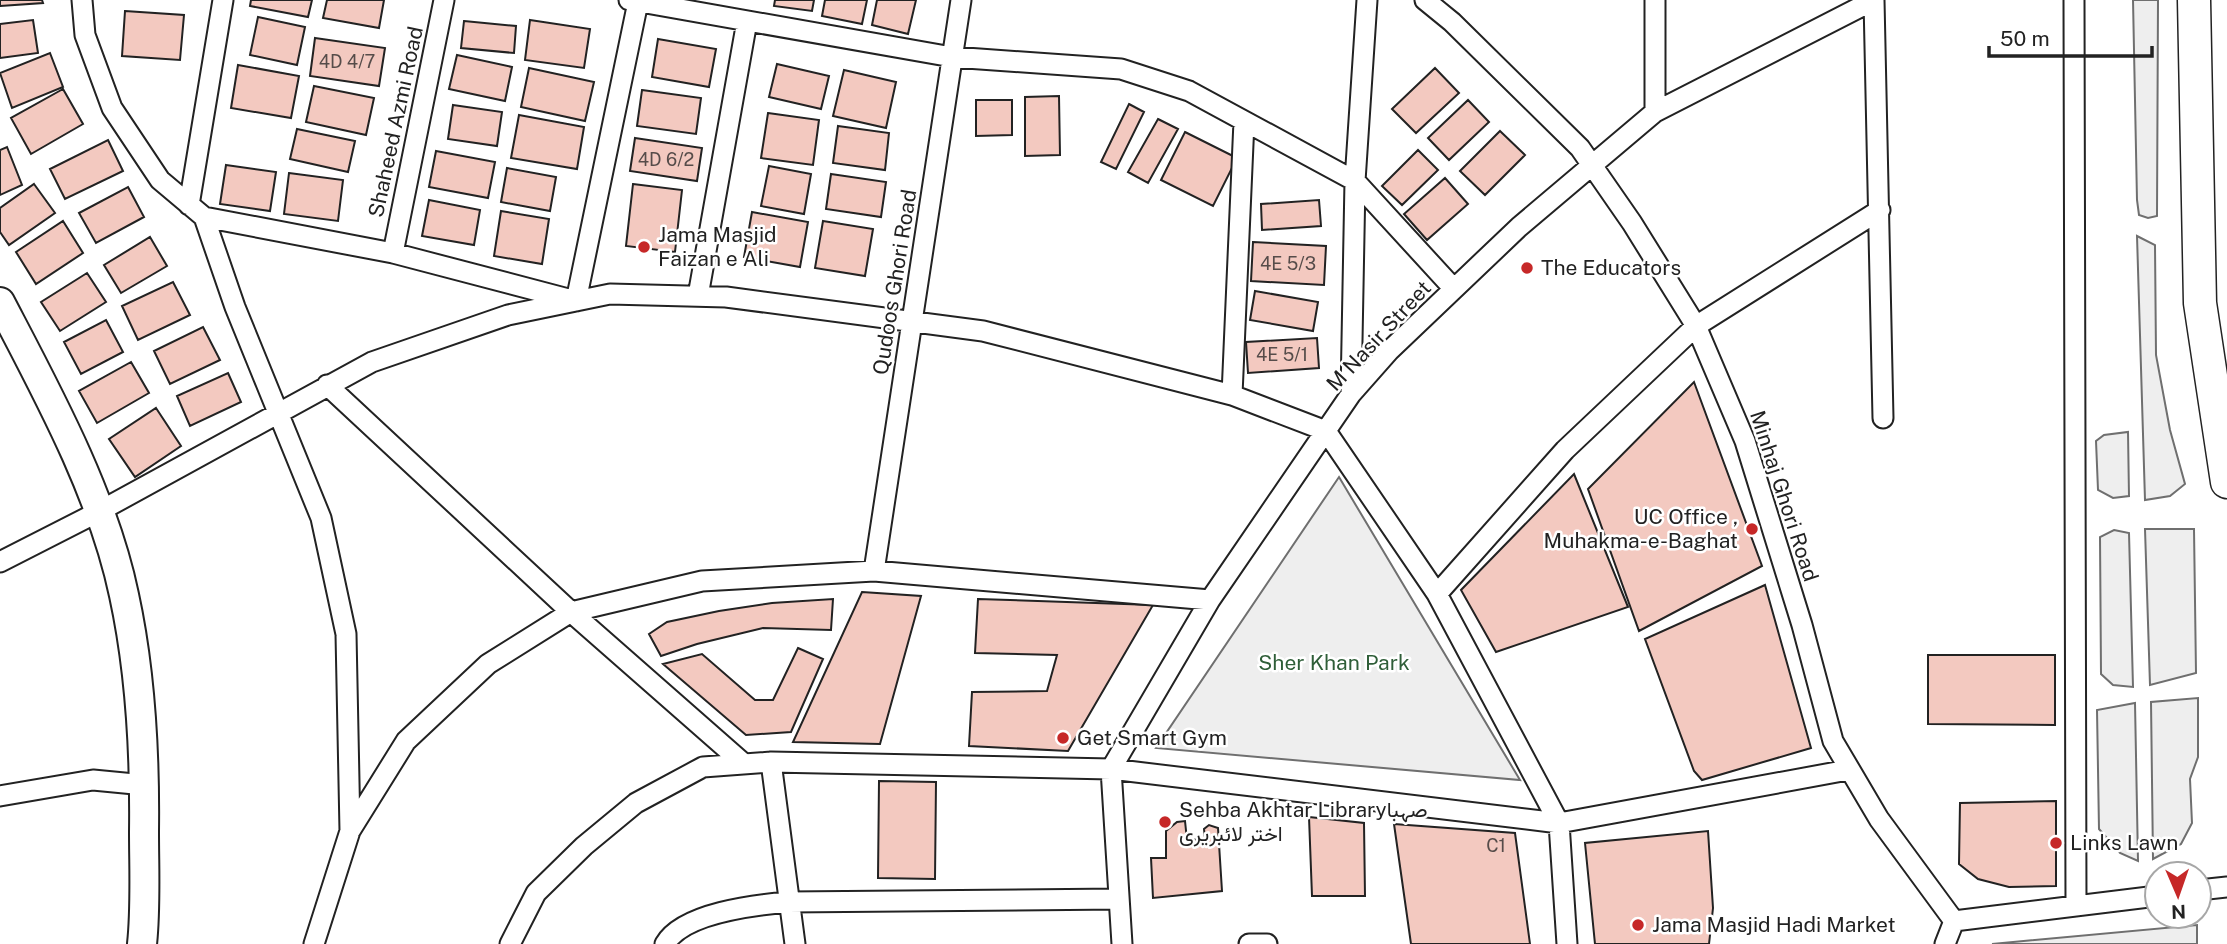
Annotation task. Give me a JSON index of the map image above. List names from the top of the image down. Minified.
{"streets":{"street":["Shaheed Azmi Road","Qudoos Ghori Road","M Nasir Street","Minhaj Ghori Road"]},"crossings":[["M Nasir Street","Minhaj Ghori Road"]],"parks":["Sher Khan Park"],"places":["Jama Masjid Faizan e Ali","The Educators","UC Office , Muhakma-e-Baghat","Get Smart Gym","Sehba Akhtar Libraryصہبا اختر لائبریری","Links Lawn","Jama Masjid Hadi Market"],"house_numbers":["4D 4/7","4D 6/2","4E 5/3","4E 5/1","C1"],"scale_bar":"50 m","north":"bottom"}
